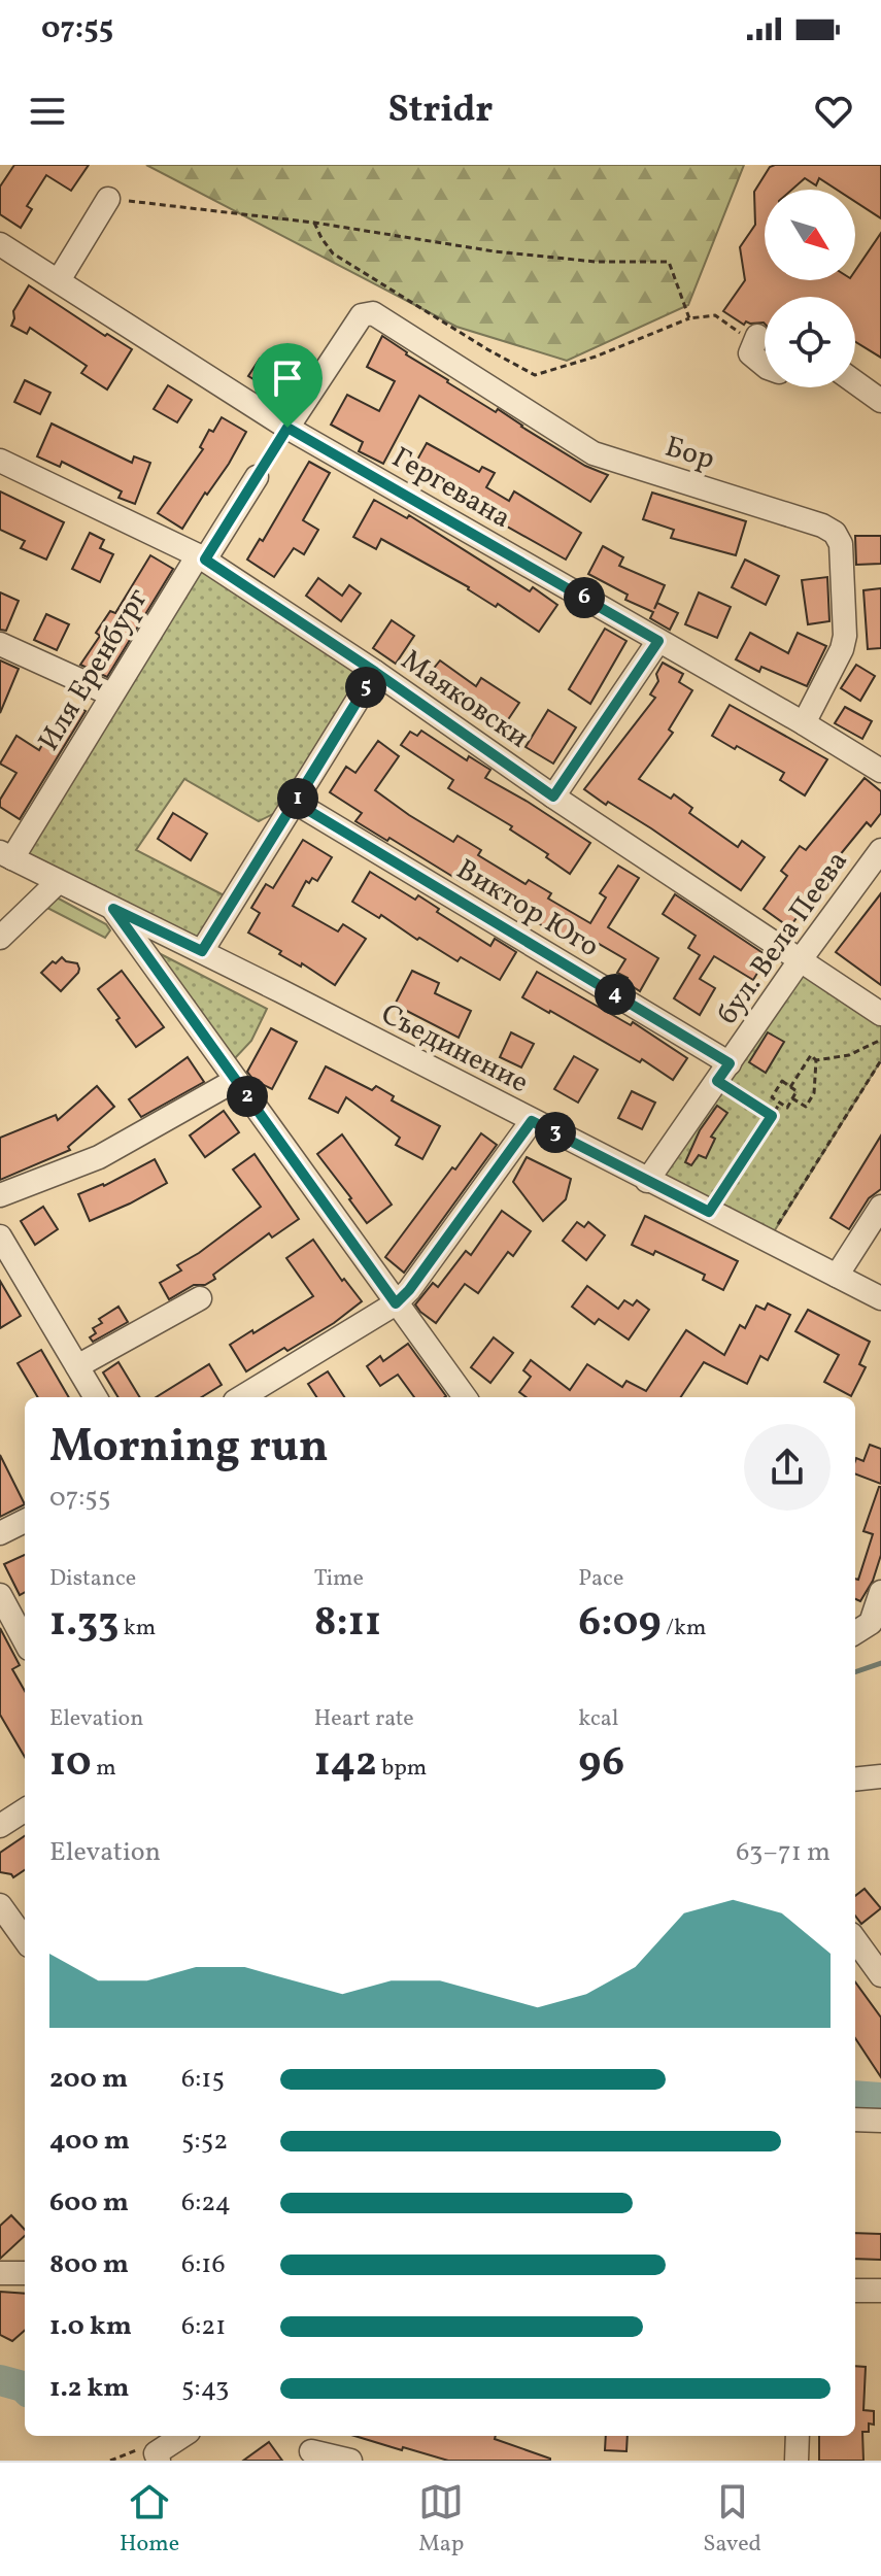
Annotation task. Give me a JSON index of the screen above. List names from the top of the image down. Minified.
{"streets":{"street":["Бор","Гергевана","Иля Еренбург","Маяковски","Виктор Юго","бул. Вела Пеева","Съединение"]},"crossings":[["Бор","Гергевана"],["Иля Еренбург","Маяковски"],["Иля Еренбург","Съединение"],["Маяковски","бул. Вела Пеева"],["Виктор Юго","бул. Вела Пеева"],["бул. Вела Пеева","Съединение"]],"north":"bottom right","page":{"status":"07:55","header":"Stridr","pins":["6","5","1","4","2","3"],"heading":["Morning run","07:55"],"stats":[["Distance","1.33 km"],["Time","8:11"],["Pace","6:09 /km"],["Elevation","10 m"],["Heart rate","142 bpm"],["kcal","96"]],"chart":["Elevation","63–71 m"],"list":[{"name":"200 m","note":"6:15"},{"name":"400 m","note":"5:52"},{"name":"600 m","note":"6:24"},{"name":"800 m","note":"6:16"},{"name":"1.0 km","note":"6:21"},{"name":"1.2 km","note":"5:43"}],"tabs":["Home","Map","Saved"]}}
